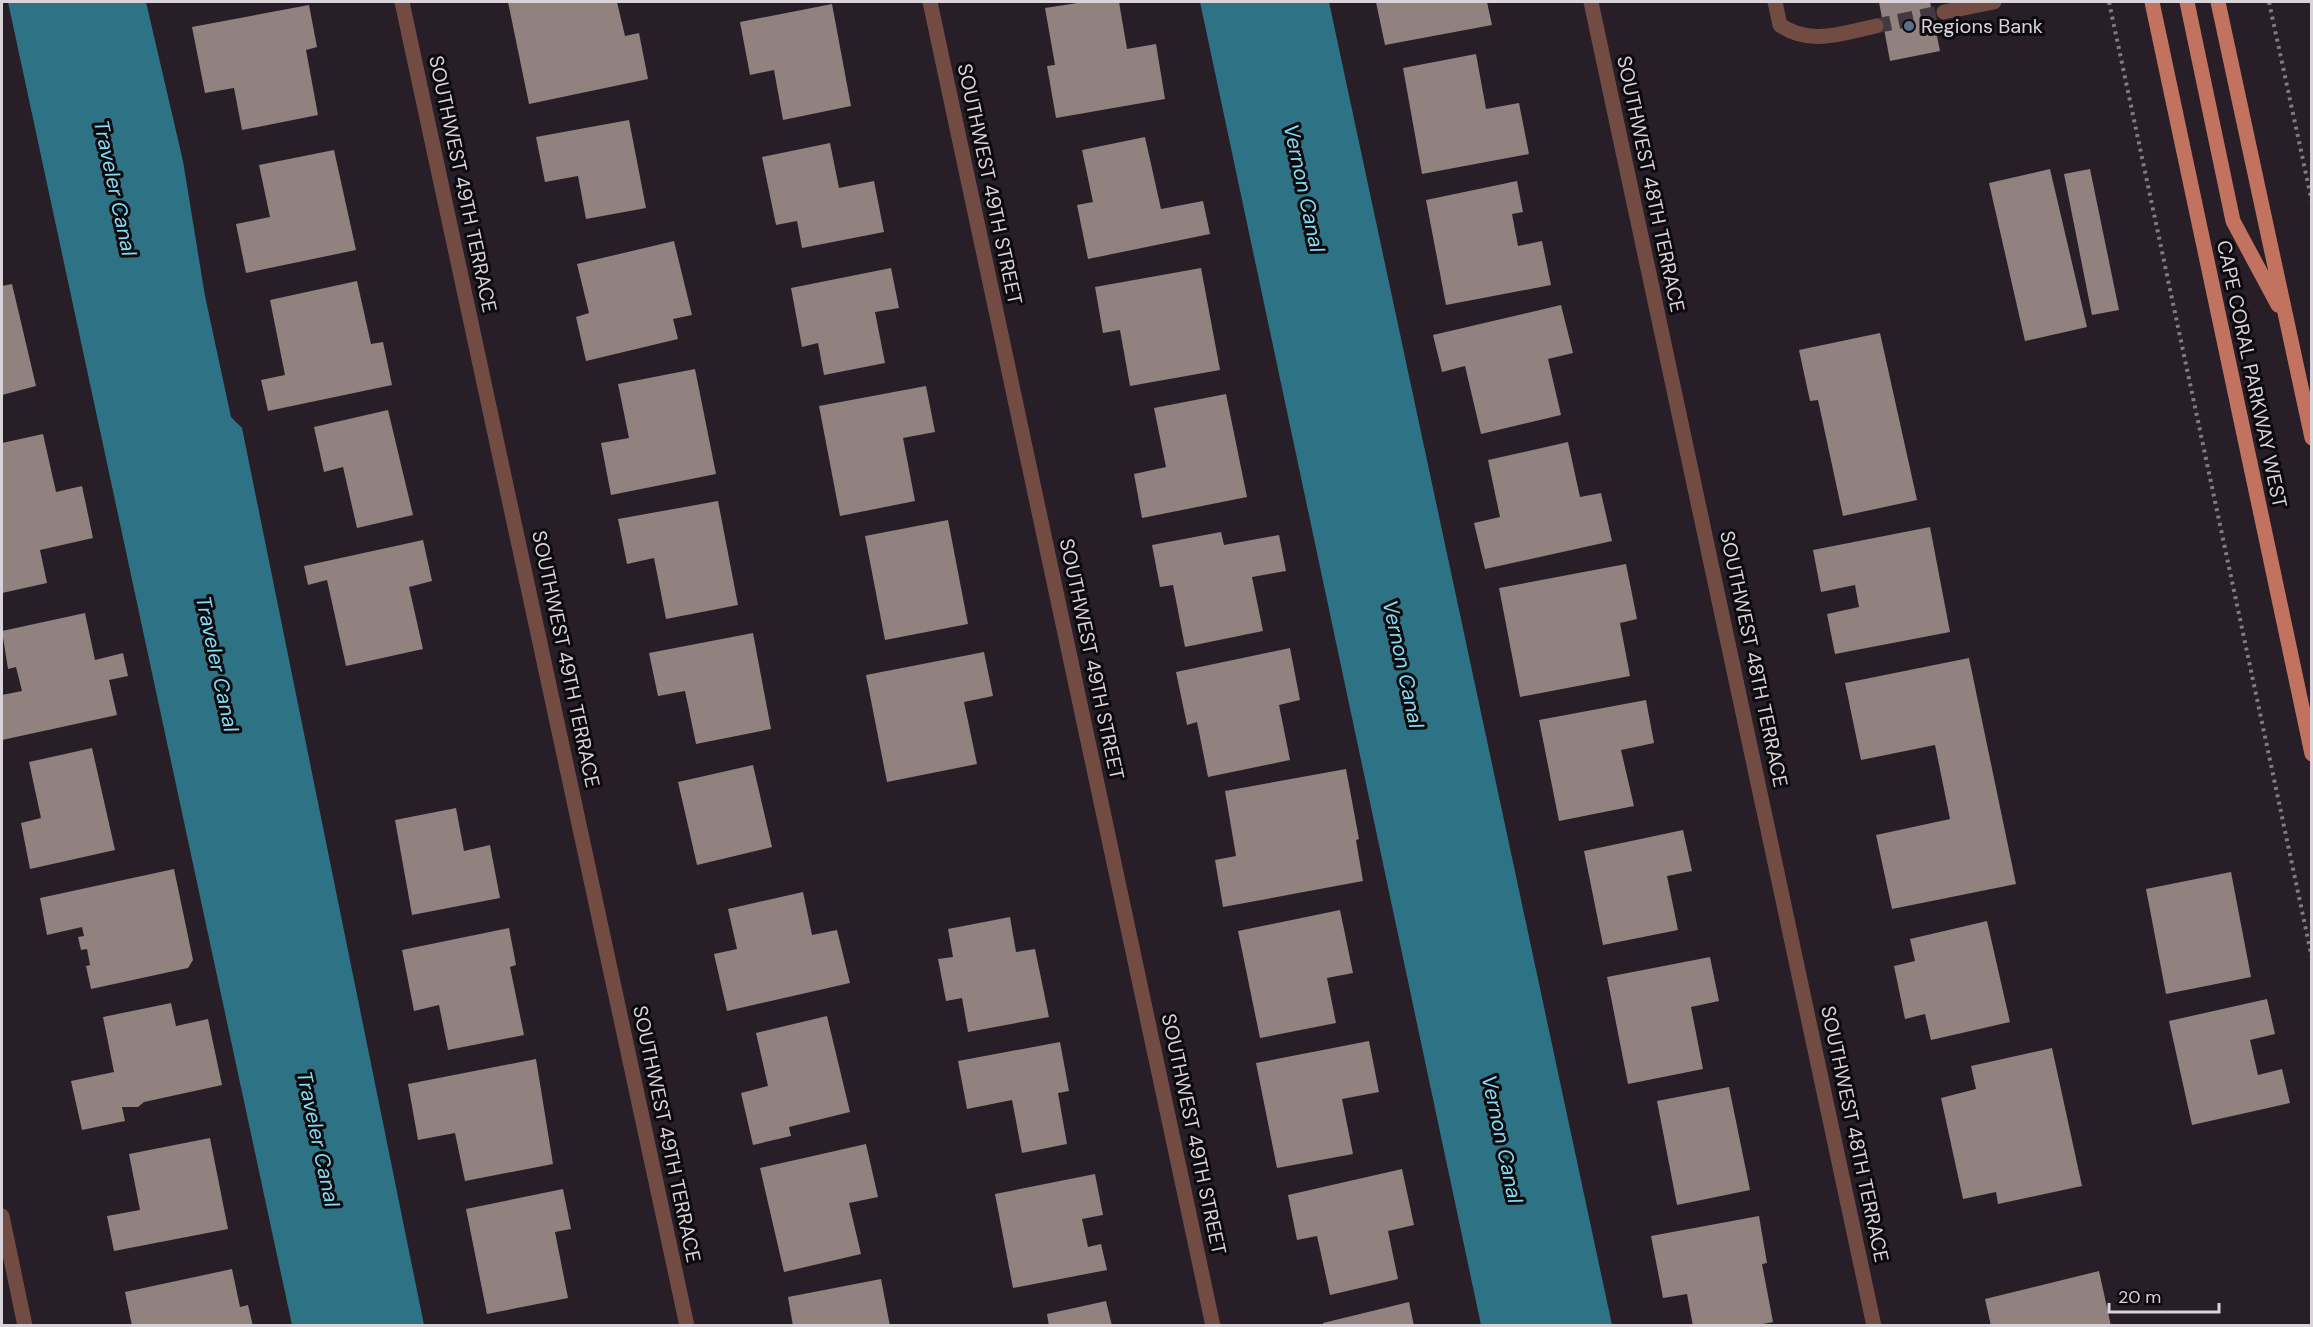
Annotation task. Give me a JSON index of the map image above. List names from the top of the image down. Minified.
{"streets":{"main road":["CAPE CORAL PARKWAY WEST"],"street":["SOUTHWEST 49TH TERRACE","SOUTHWEST 49TH STREET","SOUTHWEST 48TH TERRACE"]},"water":["Traveler Canal","Vernon Canal"],"places":["Regions Bank"],"scale_bar":"20 m"}
